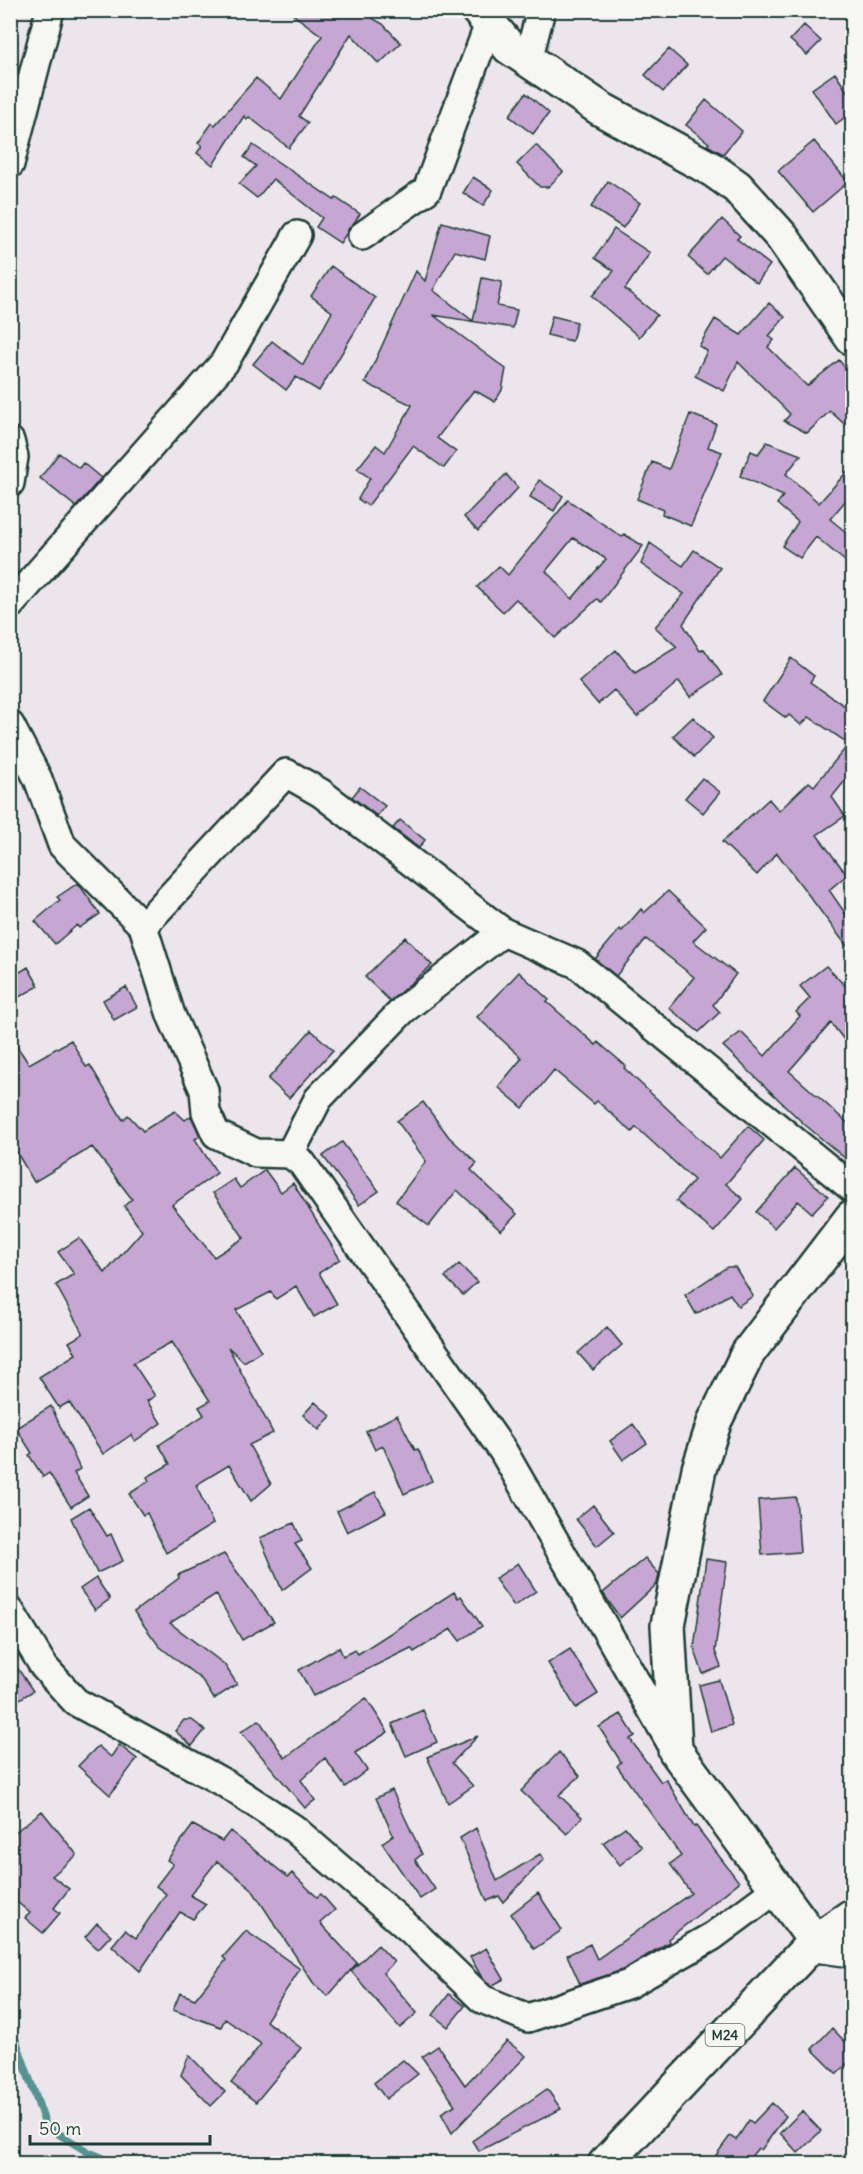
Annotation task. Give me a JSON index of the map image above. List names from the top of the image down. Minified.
{"streets":{"street":["M24"]},"scale_bar":"50 m"}
